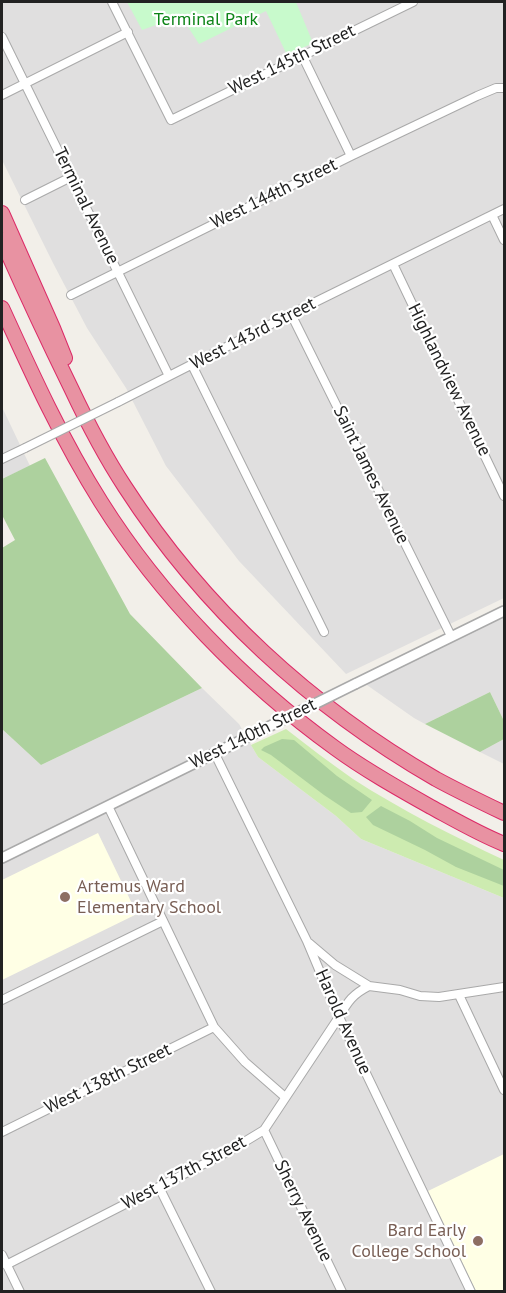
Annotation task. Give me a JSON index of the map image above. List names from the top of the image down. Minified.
{"streets":{"street":["West 145th Street","West 144th Street","Terminal Avenue","West 143rd Street","Highlandview Avenue","Saint James Avenue","West 140th Street","Harold Avenue","West 138th Street","West 137th Street","Sherry Avenue"]},"crossings":[["West 144th Street","Terminal Avenue"],["Terminal Avenue","West 143rd Street"],["West 143rd Street","Highlandview Avenue"],["West 143rd Street","Saint James Avenue"],["Saint James Avenue","West 140th Street"],["West 140th Street","Harold Avenue"],["Harold Avenue","West 137th Street"],["West 137th Street","Sherry Avenue"]],"parks":["Terminal Park"],"places":["Artemus Ward Elementary School","Bard Early College School"]}
